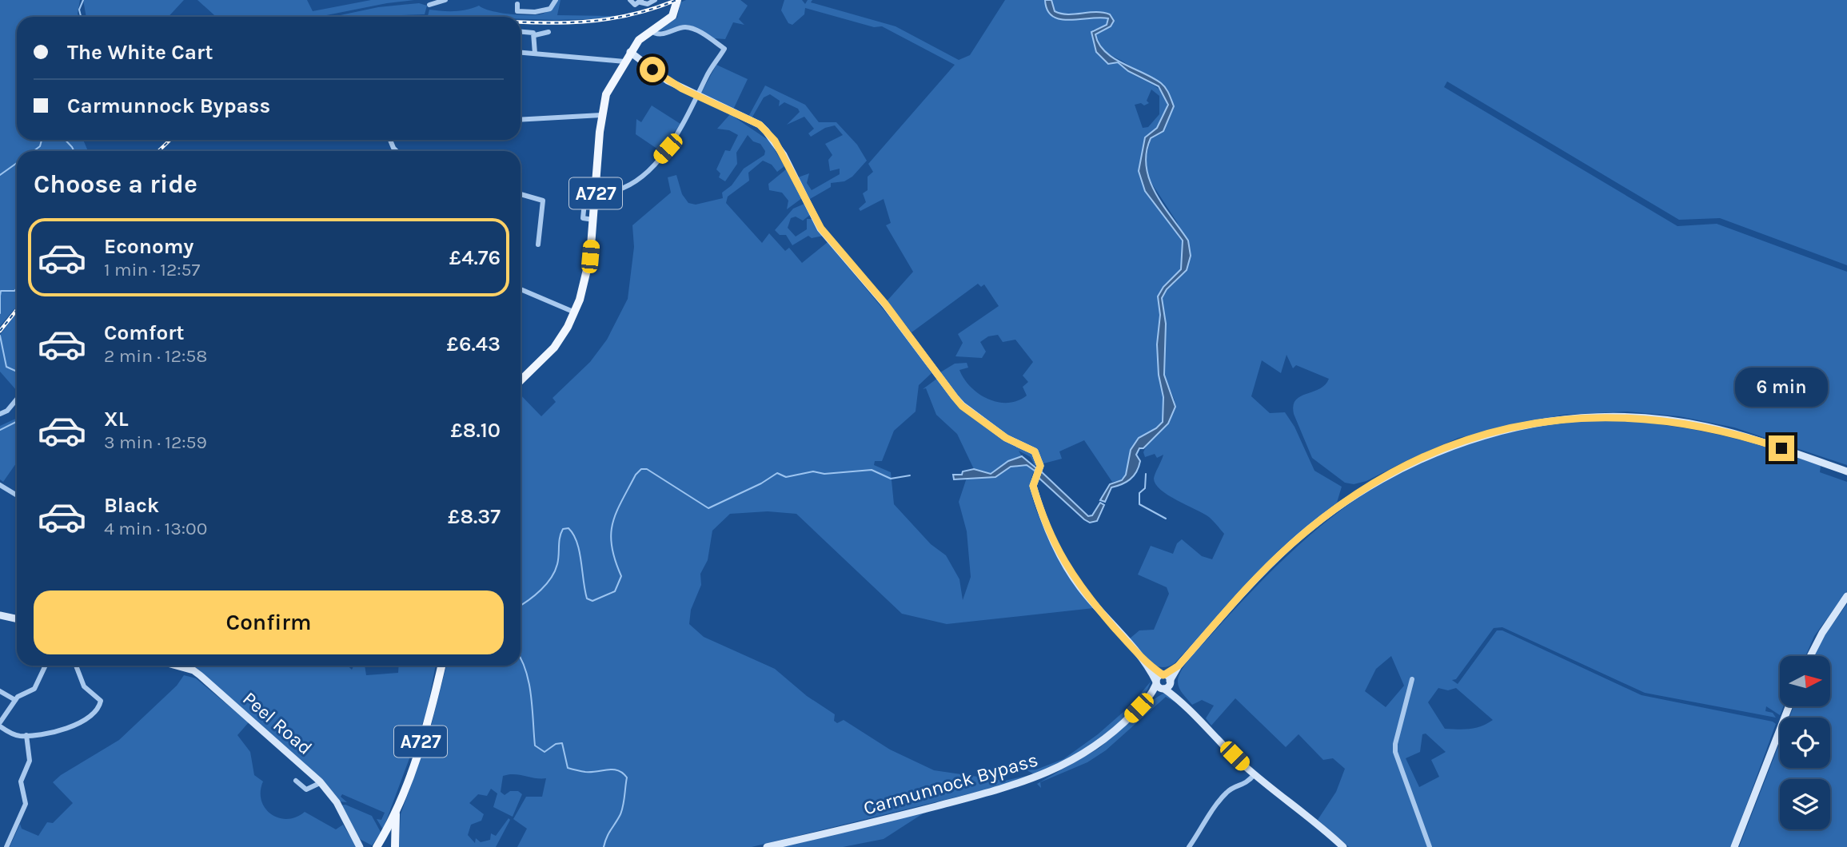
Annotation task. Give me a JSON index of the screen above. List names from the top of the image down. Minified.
{"streets":{"main road":["A727","Peel Road","Carmunnock Bypass"]},"north":"right","page":{"banner":["The White Cart","Carmunnock Bypass"],"heading":"Choose a ride","list":[{"name":"Economy","note":"1 min · 12:57","value":"£4.76"},{"name":"Comfort","note":"2 min · 12:58","value":"£6.43"},{"name":"XL","note":"3 min · 12:59","value":"£8.10"},{"name":"Black","note":"4 min · 13:00","value":"£8.37"}],"bubble":"6 min","buttons":"Confirm"}}
